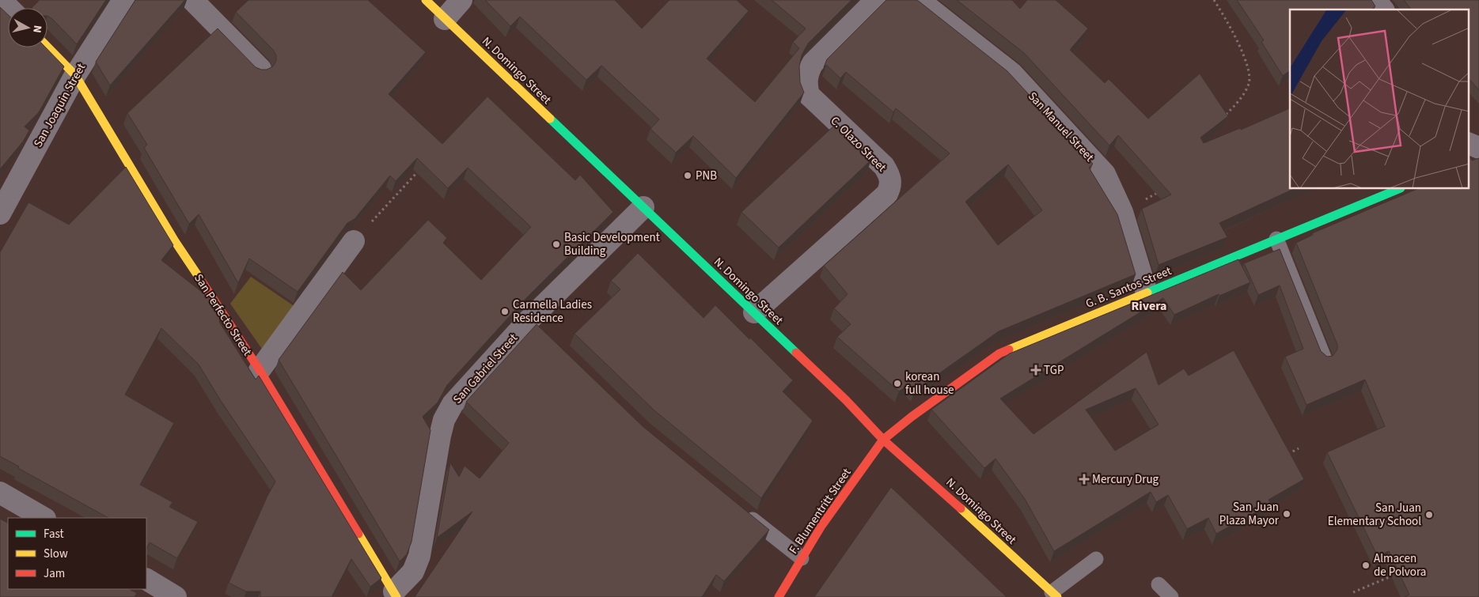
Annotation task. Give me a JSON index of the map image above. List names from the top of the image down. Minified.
{"streets":{"street":["N. Domingo Street","San Joaquin Street","San Manuel Street","C. Olazo Street","G. B. Santos Street","San Perfecto Street","San Gabriel Street","F. Blumentritt Street"]},"crossings":[["N. Domingo Street","C. Olazo Street"],["N. Domingo Street","G. B. Santos Street"],["N. Domingo Street","San Gabriel Street"],["N. Domingo Street","F. Blumentritt Street"],["San Joaquin Street","San Perfecto Street"],["San Manuel Street","G. B. Santos Street"],["G. B. Santos Street","F. Blumentritt Street"],["San Perfecto Street","San Gabriel Street"]],"districts":["Rivera"],"places":{"other":["PNB","Basic Development Building","Carmella Ladies Residence","korean full house","San Juan Plaza Mayor","San Juan Elementary School","Almacen de Polvora"],"health":["TGP","Mercury Drug"]},"legend":["Fast","Slow","Jam"],"north":"right"}
